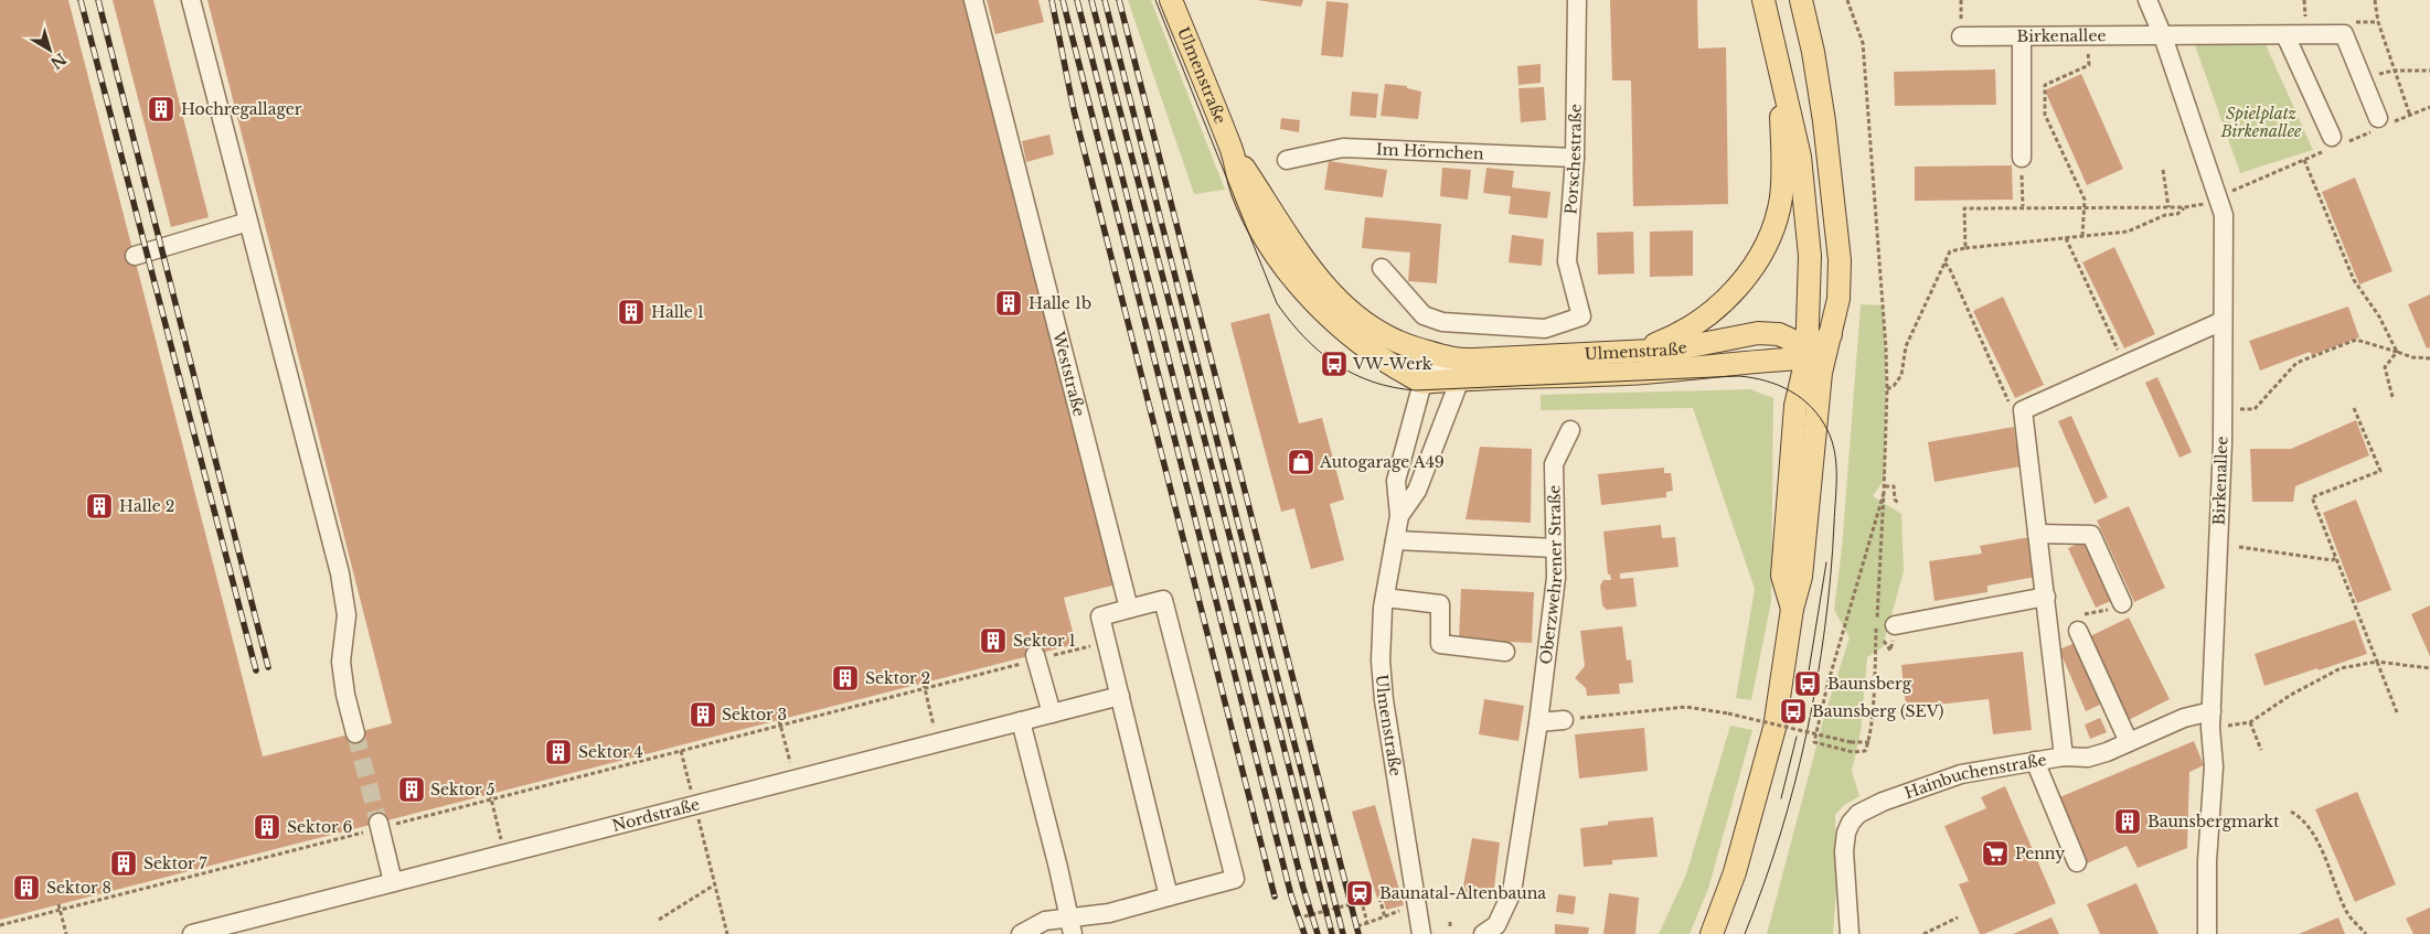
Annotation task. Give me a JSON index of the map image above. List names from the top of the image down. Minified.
{"streets":{"main road":["Ulmenstraße"],"street":["Birkenallee","Im Hörnchen","Porschestraße","Weststraße","Oberzwehrener Straße","Hainbuchenstraße","Nordstraße"]},"crossings":[["Birkenallee","Hainbuchenstraße"],["Im Hörnchen","Porschestraße"]],"parks":["Spielplatz Birkenallee"],"places":{"building":["Hochregallager","Halle 1b","Halle 1","Halle 2","Sektor 1","Sektor 2","Sektor 3","Sektor 4","Sektor 5","Baunsbergmarkt","Sektor 6","Sektor 7","Sektor 8"],"bus stop":["VW-Werk","Baunsberg","Baunsberg (SEV)"],"shop":["Autogarage A49"],"supermarket":["Penny"],"station":["Baunatal-Altenbauna"]},"north":"bottom right"}
